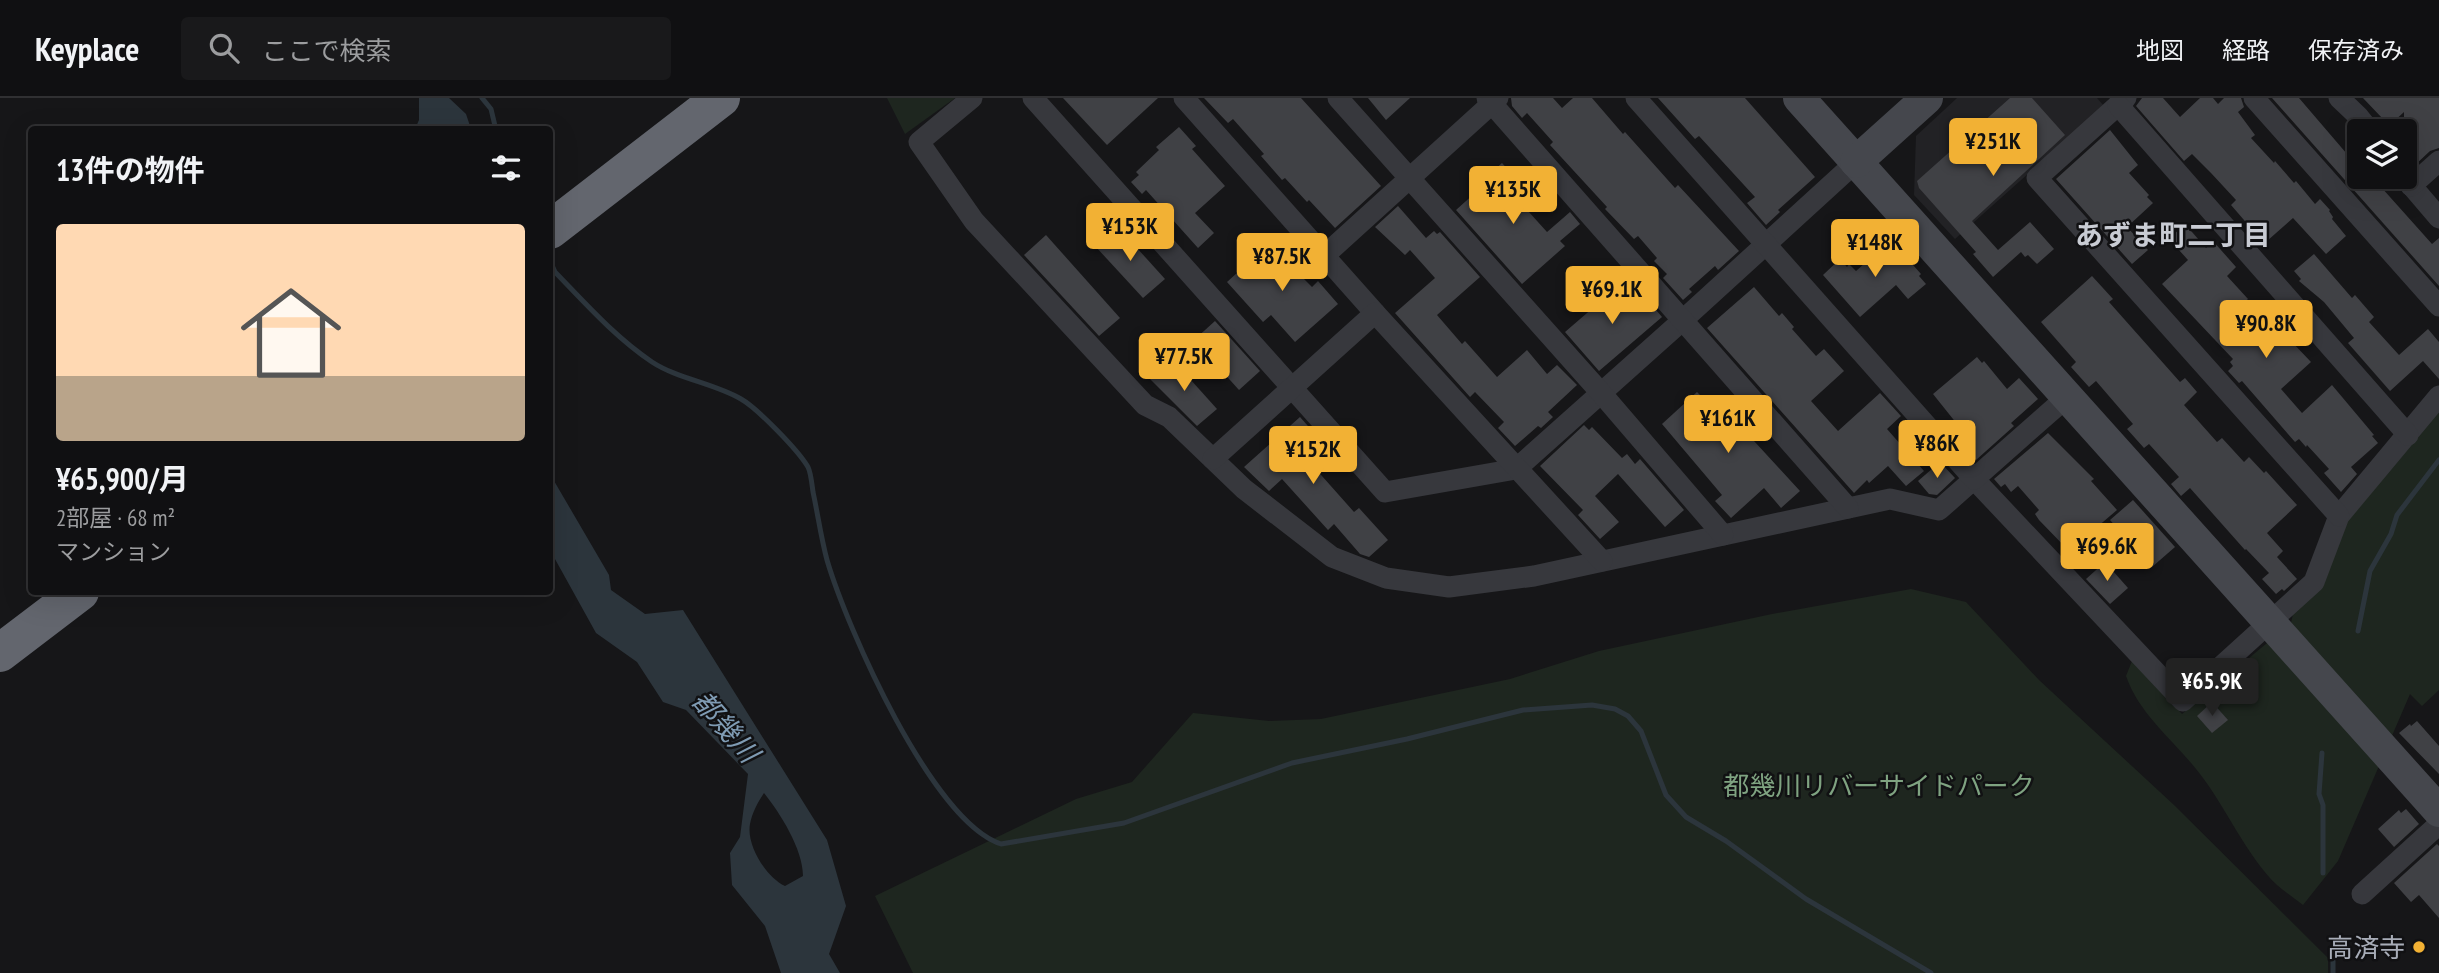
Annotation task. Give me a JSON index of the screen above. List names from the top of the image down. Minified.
{"districts":["あずま町二丁目"],"water":["都幾川"],"parks":["都幾川リバーサイドパーク"],"places":["高済寺"],"page":{"header":"Keyplace","search":"ここで検索","nav":["地図","経路","保存済み"],"price":["¥251K","¥135K","¥153K","¥148K","¥87.5K","¥69.1K","¥90.8K","¥77.5K","¥161K","¥86K","¥152K","¥69.6K","¥65.9K"],"heading":"13件の物件","list":[{"name":"¥65,900/月","note":"2部屋 · 68 m² · マンション"}]}}
